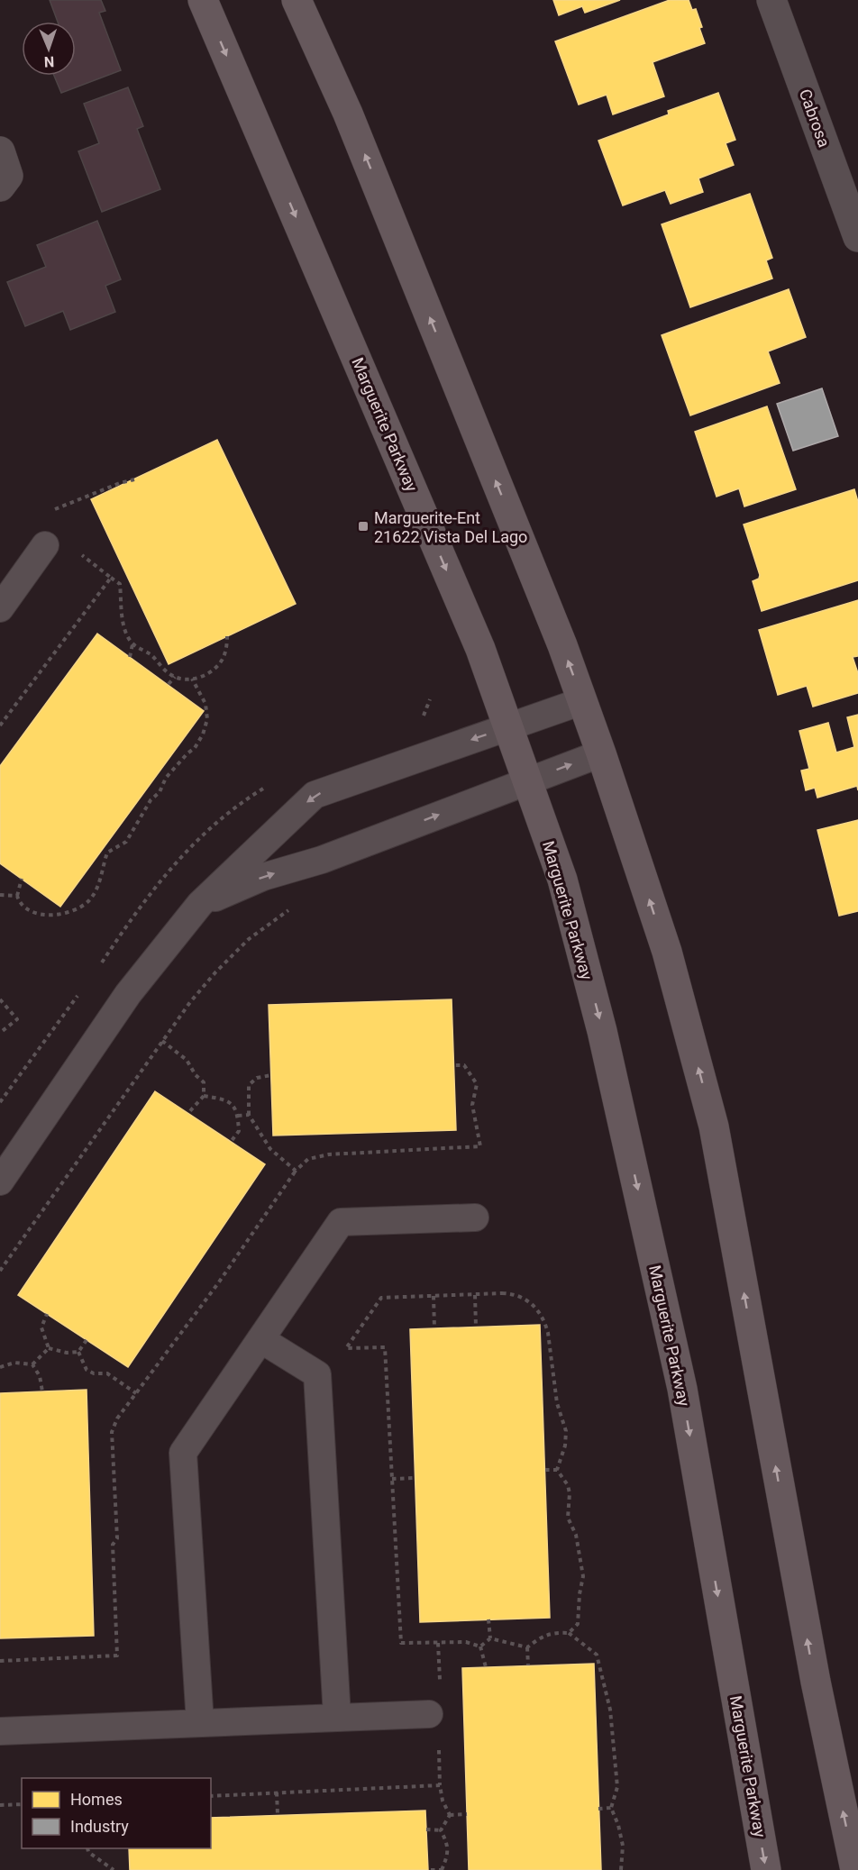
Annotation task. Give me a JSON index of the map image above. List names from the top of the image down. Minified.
{"streets":{"main road":["Marguerite Parkway"],"street":["Cabrosa"]},"places":{"transit":["Marguerite-Ent 21622 Vista Del Lago"]},"legend":["Homes","Industry"],"north":"bottom"}
